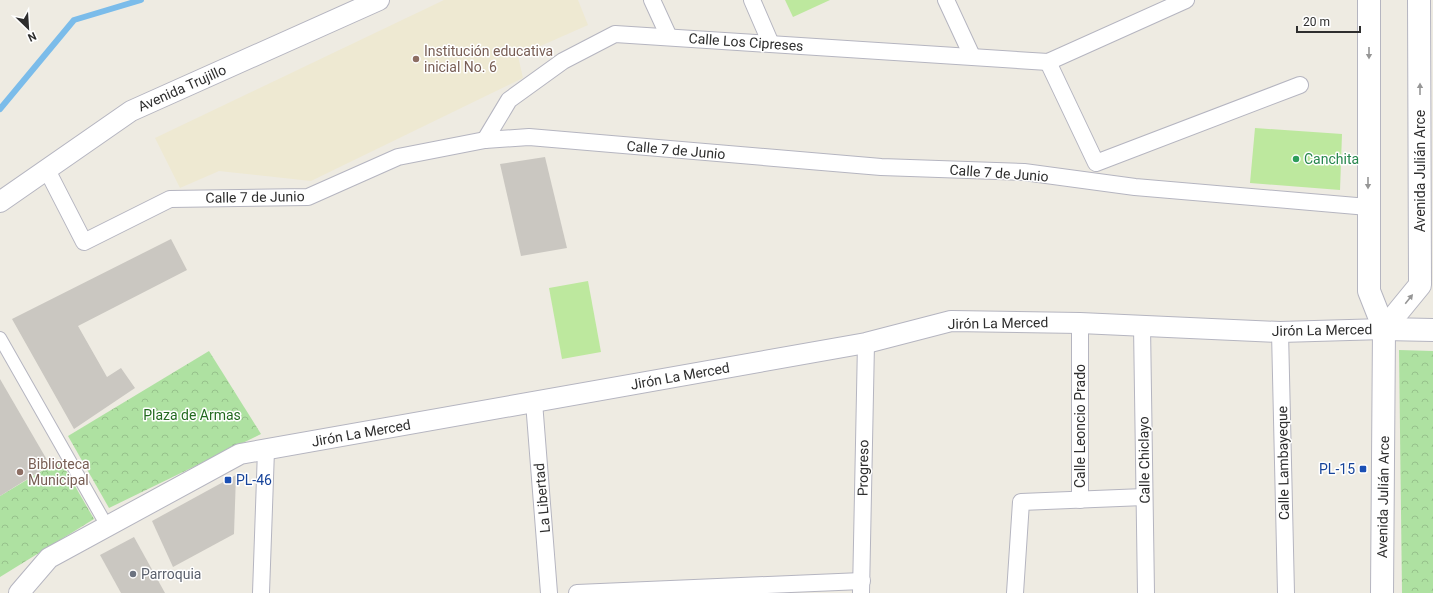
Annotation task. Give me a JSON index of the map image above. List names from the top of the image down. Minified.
{"streets":{"main road":["Avenida Julián Arce"],"street":["Calle Los Cipreses","Avenida Trujillo","Calle 7 de Junio","Jirón La Merced","Calle Leoncio Prado","Calle Chiclayo","Calle Lambayeque","Progreso","La Libertad"]},"crossings":[["Calle Los Cipreses","Calle 7 de Junio"],["Avenida Trujillo","Calle 7 de Junio"],["Calle 7 de Junio","Avenida Julián Arce"],["Avenida Julián Arce","Jirón La Merced"],["Jirón La Merced","Calle Leoncio Prado"],["Jirón La Merced","Calle Chiclayo"],["Jirón La Merced","Calle Lambayeque"],["Jirón La Merced","Progreso"],["Jirón La Merced","La Libertad"]],"parks":["Plaza de Armas"],"places":{"other":["Institución educativa inicial No. 6","Canchita","Biblioteca Municipal","Parroquia"],"transit":["PL-15","PL-46"]},"scale_bar":"20 m","north":"bottom right"}
